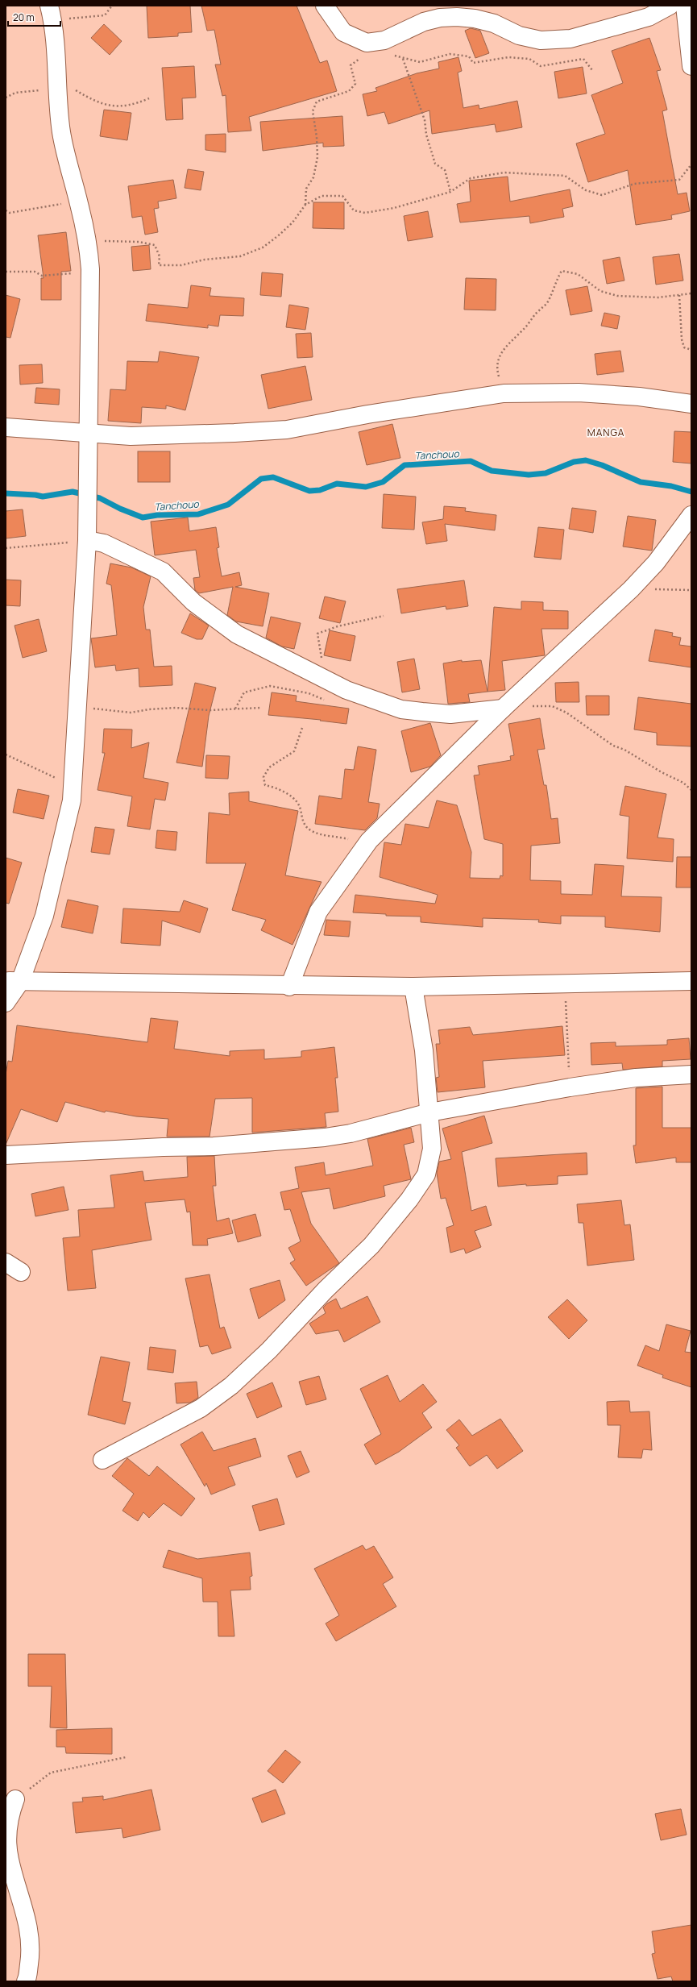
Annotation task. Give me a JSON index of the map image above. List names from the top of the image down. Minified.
{"districts":["MANGA"],"water":["Tanchouo"],"scale_bar":"20 m"}
